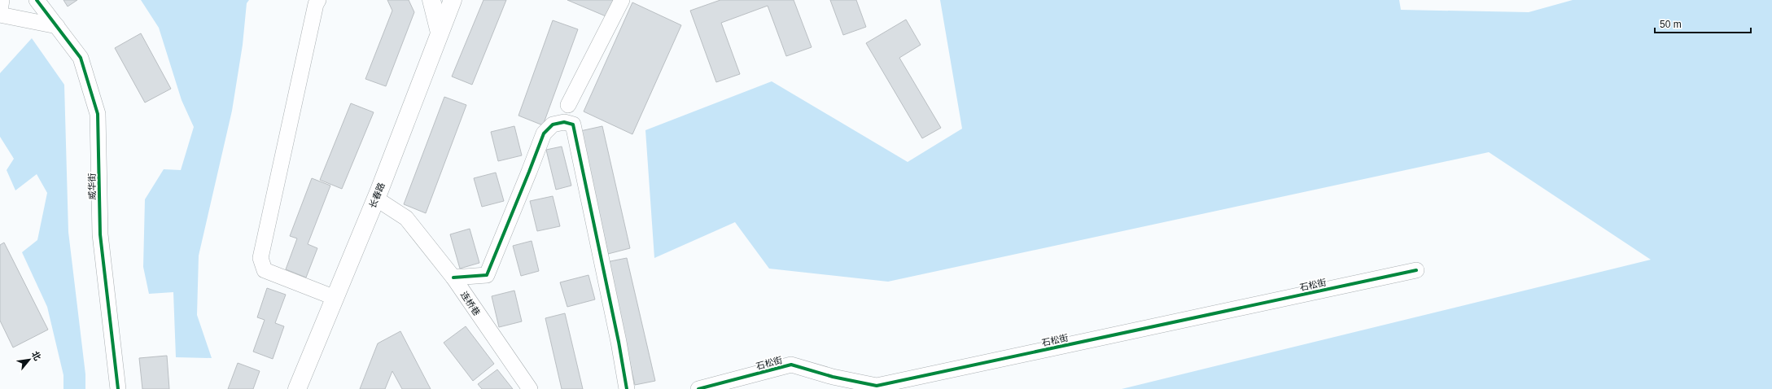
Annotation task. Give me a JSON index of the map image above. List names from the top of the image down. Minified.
{"streets":{"main road":["长春路"],"street":["威华街","石松街","连桥巷"]},"crossings":[["长春路","连桥巷"]],"scale_bar":"50 m","north":"top right"}
